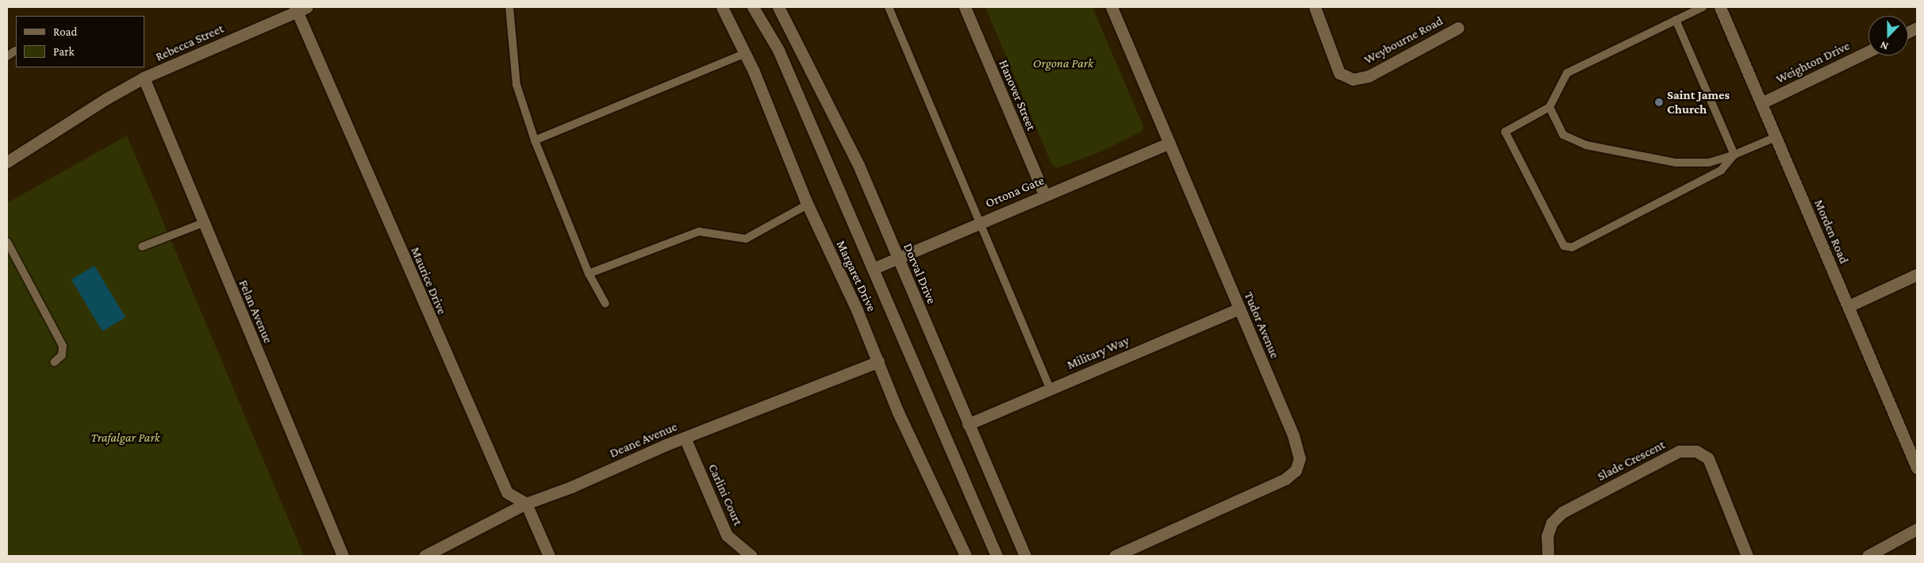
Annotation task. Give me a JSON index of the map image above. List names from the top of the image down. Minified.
{"streets":{"street":["Weybourne Road","Rebecca Street","Weighton Drive","Hanover Street","Ortona Gate","Morden Road","Dorval Drive","Margaret Drive","Maurice Drive","Felan Avenue","Tudor Avenue","Military Way","Deane Avenue","Slade Crescent","Carlini Court"]},"crossings":[["Rebecca Street","Maurice Drive"],["Rebecca Street","Felan Avenue"],["Weighton Drive","Morden Road"],["Hanover Street","Ortona Gate"],["Ortona Gate","Dorval Drive"],["Ortona Gate","Tudor Avenue"],["Dorval Drive","Military Way"],["Margaret Drive","Deane Avenue"],["Maurice Drive","Deane Avenue"],["Tudor Avenue","Military Way"],["Deane Avenue","Carlini Court"]],"parks":["Orgona Park","Trafalgar Park"],"places":["Saint James Church"],"legend":["Road","Park"],"north":"bottom"}
